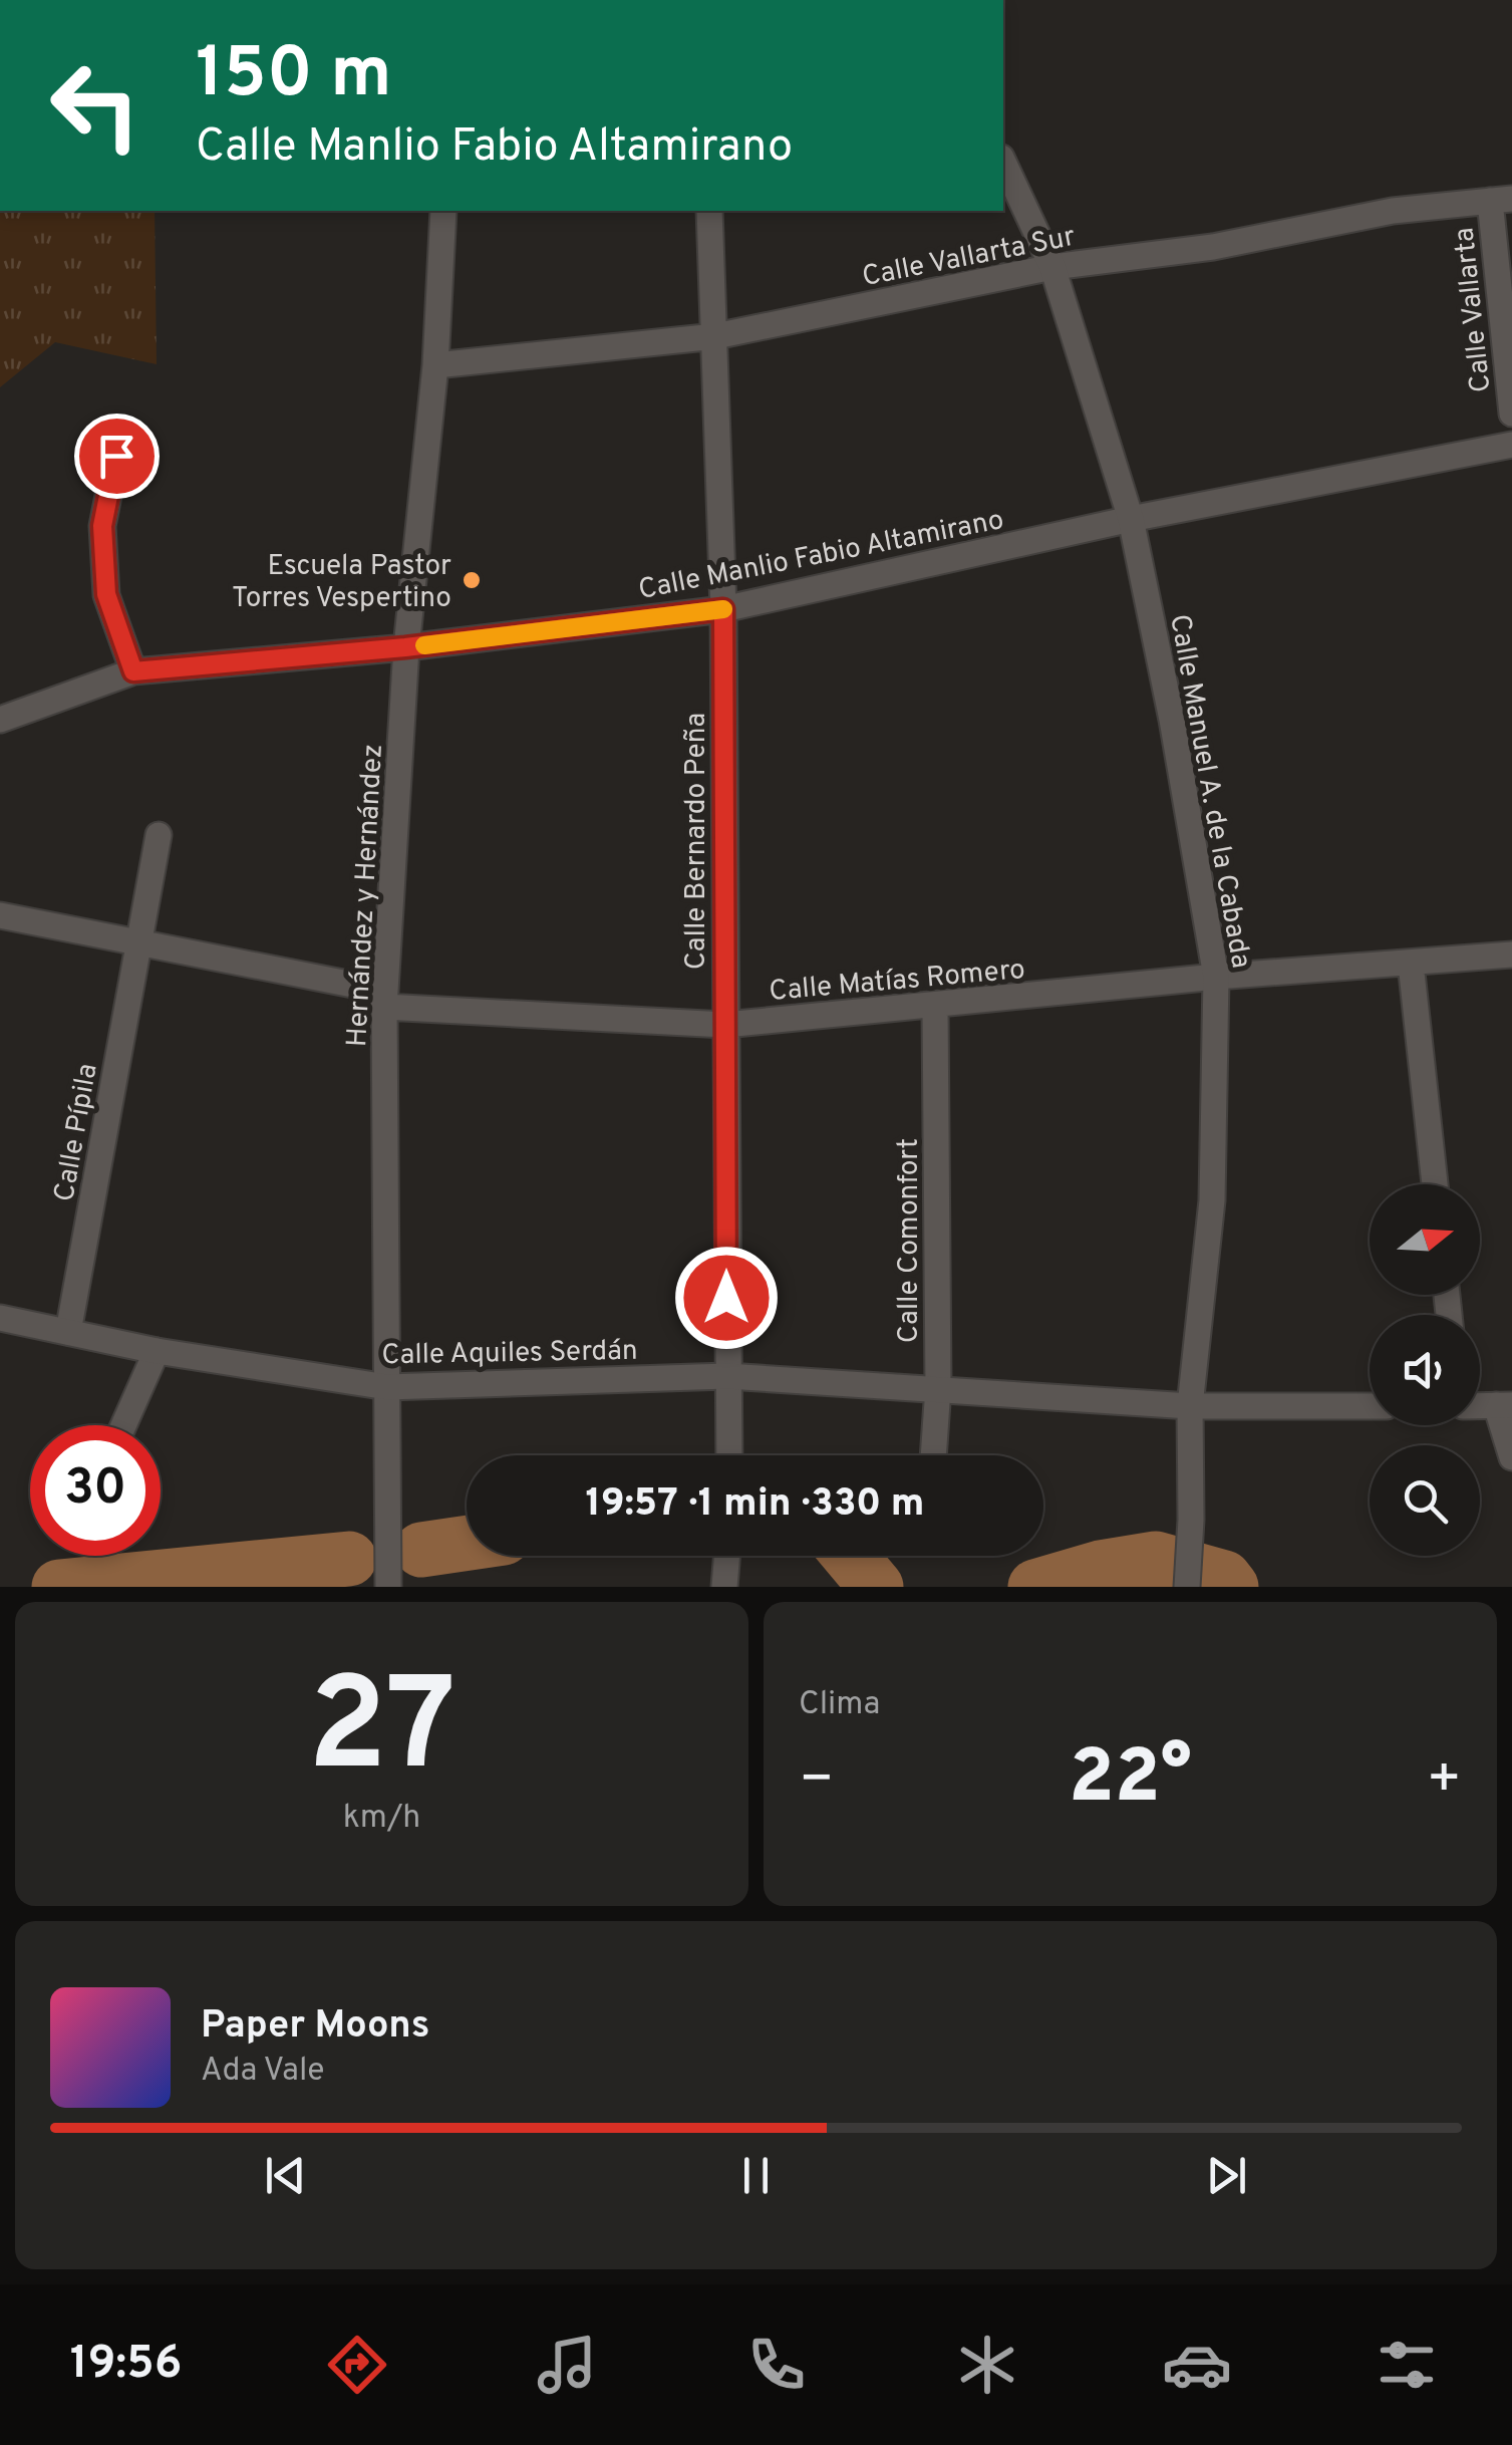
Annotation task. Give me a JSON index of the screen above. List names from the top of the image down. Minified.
{"streets":{"street":["Calle Vallarta Sur","Calle Vallarta","Calle Manlio Fabio Altamirano","Calle Manuel A. de la Cabada","Calle Bernardo Peña","Hernández y Hernández","Calle Matías Romero","Calle Pípila","Calle Comonfort","Calle Aquiles Serdán"]},"crossings":[["Calle Vallarta Sur","Calle Vallarta"],["Calle Vallarta Sur","Calle Manuel A. de la Cabada"],["Calle Vallarta Sur","Calle Bernardo Peña"],["Calle Vallarta Sur","Hernández y Hernández"],["Calle Manlio Fabio Altamirano","Calle Manuel A. de la Cabada"],["Calle Manlio Fabio Altamirano","Calle Bernardo Peña"],["Calle Manlio Fabio Altamirano","Hernández y Hernández"],["Calle Manuel A. de la Cabada","Calle Matías Romero"],["Calle Manuel A. de la Cabada","Calle Aquiles Serdán"],["Calle Bernardo Peña","Calle Matías Romero"],["Calle Bernardo Peña","Calle Aquiles Serdán"],["Hernández y Hernández","Calle Matías Romero"],["Hernández y Hernández","Calle Aquiles Serdán"],["Calle Matías Romero","Calle Pípila"],["Calle Matías Romero","Calle Comonfort"],["Calle Pípila","Calle Aquiles Serdán"],["Calle Comonfort","Calle Aquiles Serdán"]],"places":["Escuela Pastor Torres Vespertino"],"north":"right","page":{"turn":["150 m","Calle Manlio Fabio Altamirano"],"limit":"30","trip":"19:57 · 1 min · 330 m","tile":[["27","km/h"],"Clima"],"heat":["−","22°","+"],"song":["Paper Moons","Ada Vale"],"tabs":"19:56"}}
